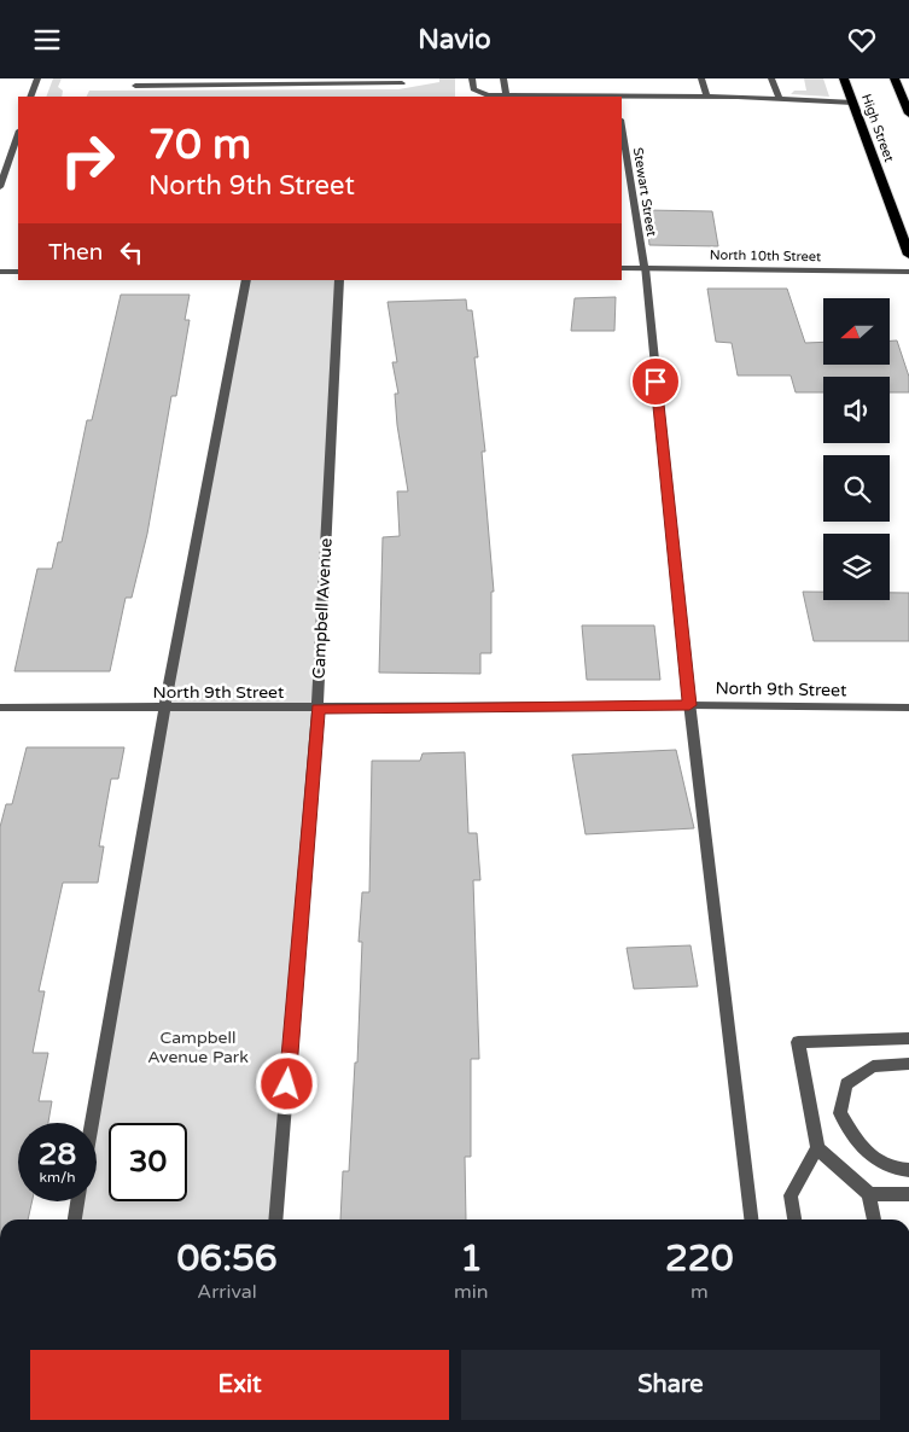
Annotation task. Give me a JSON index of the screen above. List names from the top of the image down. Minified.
{"streets":{"highway":["High Street"],"street":["Stewart Street","North 10th Street","Campbell Avenue","North 9th Street"]},"crossings":[["Stewart Street","North 10th Street"],["Stewart Street","North 9th Street"],["Campbell Avenue","North 9th Street"]],"parks":["Campbell Avenue Park"],"north":"left","page":{"header":"Navio","turn":["70 m","North 9th Street"],"then":"Then","speed":"28 km/h","limit":"30","eta":["06:56","Arrival","1","min","220","m"],"buttons":["Exit","Share"]}}
